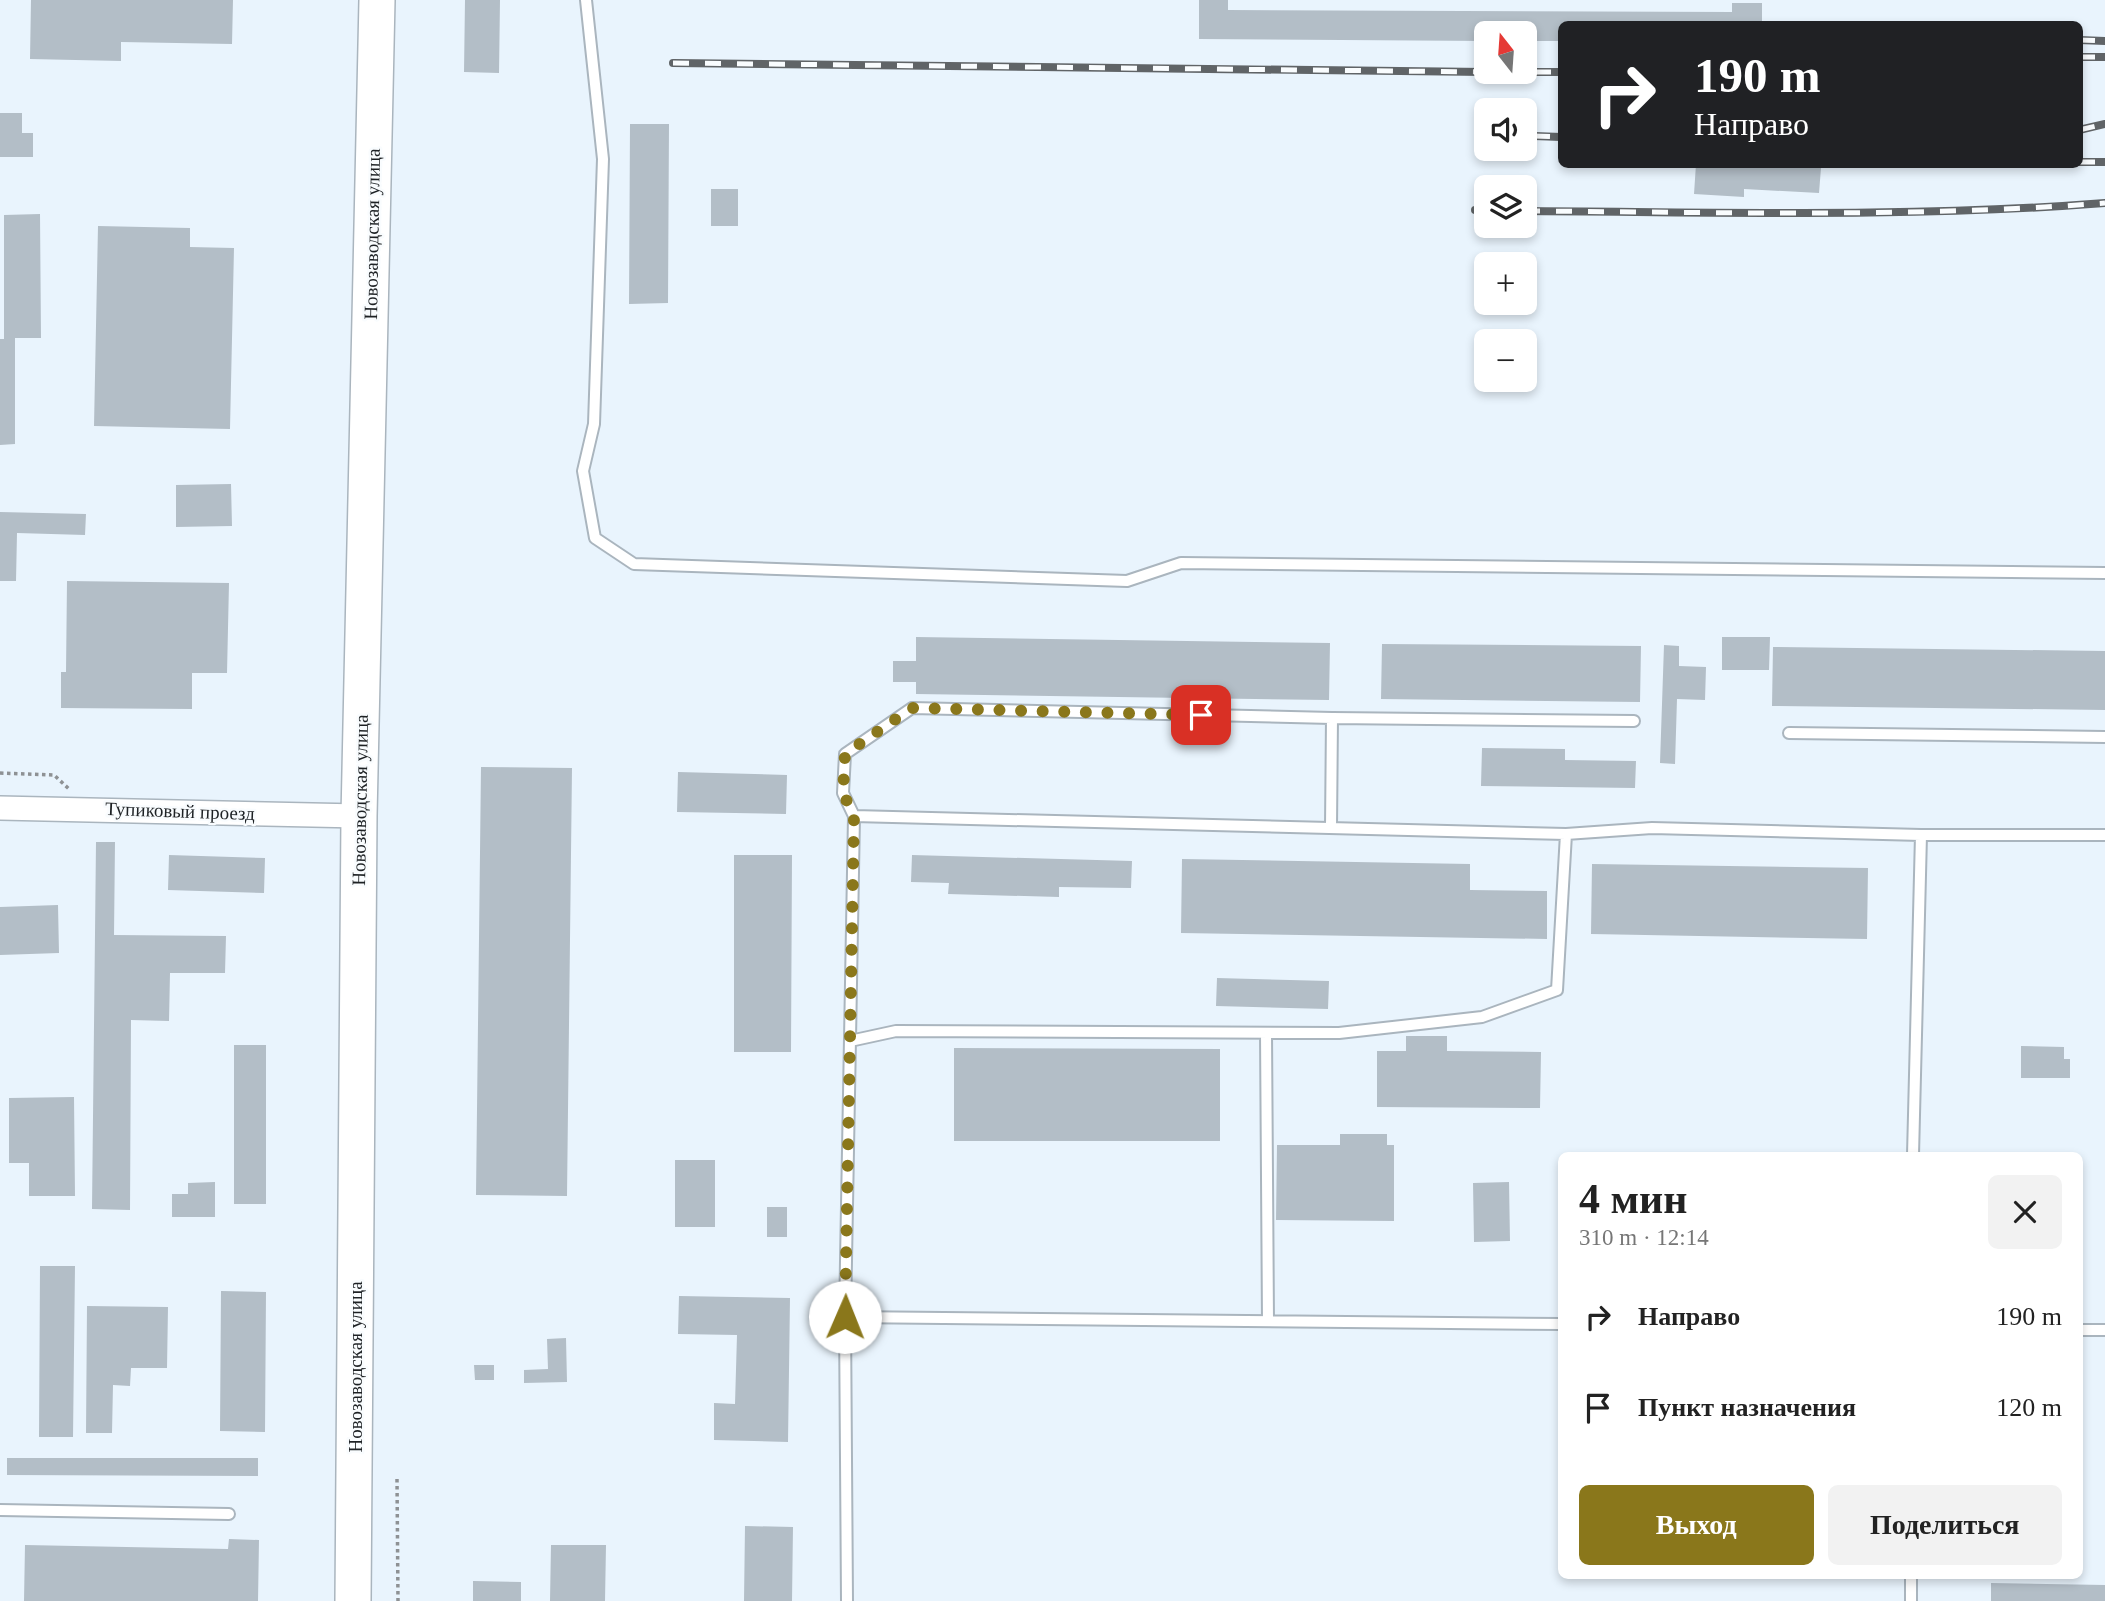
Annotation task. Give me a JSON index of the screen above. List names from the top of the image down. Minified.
{"streets":{"main road":["Новозаводская улица"],"street":["Тупиковый проезд"]},"crossings":[["Новозаводская улица","Тупиковый проезд"]],"north":"top","page":{"map_buttons":["+","−"],"turn":["190 m","Направо"],"heading":["4 мин","310 m · 12:14"],"list":[{"name":"Направо","value":"190 m"},{"name":"Пункт назначения","value":"120 m"}],"buttons":["Выход","Поделиться"]}}
